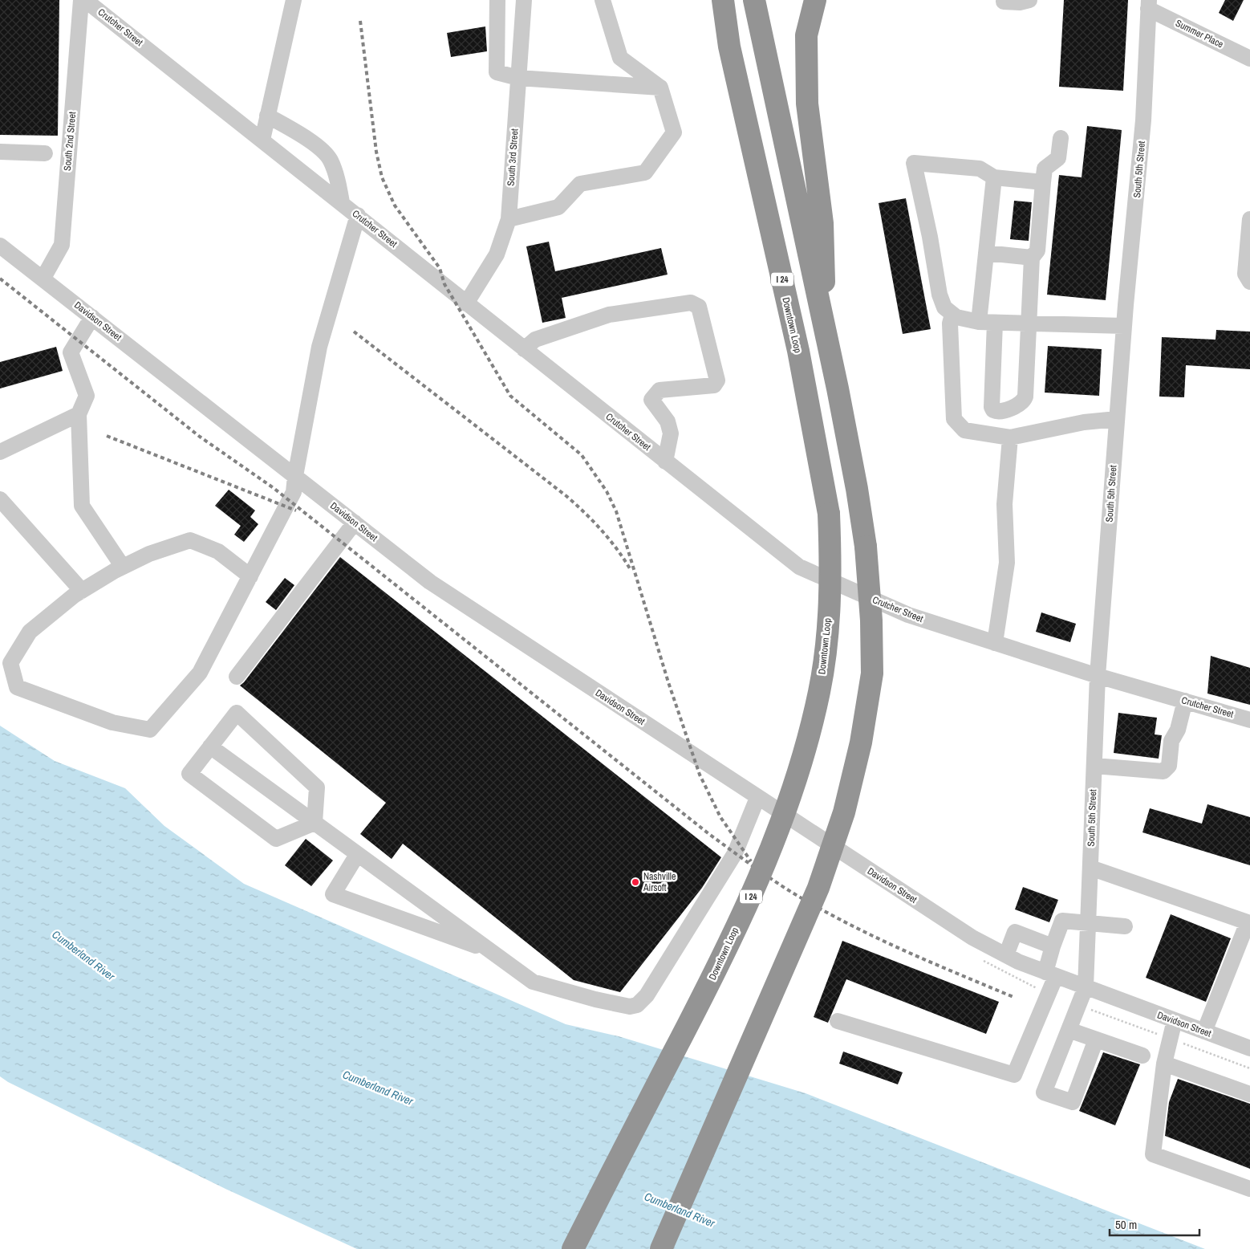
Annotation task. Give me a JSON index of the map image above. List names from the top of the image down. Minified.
{"streets":{"highway":["I 24","Downtown Loop"],"street":["Crutcher Street","Summer Place","South 2nd Street","South 3rd Street","South 5th Street","Davidson Street"]},"crossings":[["Crutcher Street","South 3rd Street"],["Crutcher Street","South 5th Street"],["Summer Place","South 5th Street"],["South 2nd Street","Davidson Street"],["South 5th Street","Davidson Street"]],"water":["Cumberland River"],"places":["Nashville Airsoft"],"scale_bar":"50 m"}
